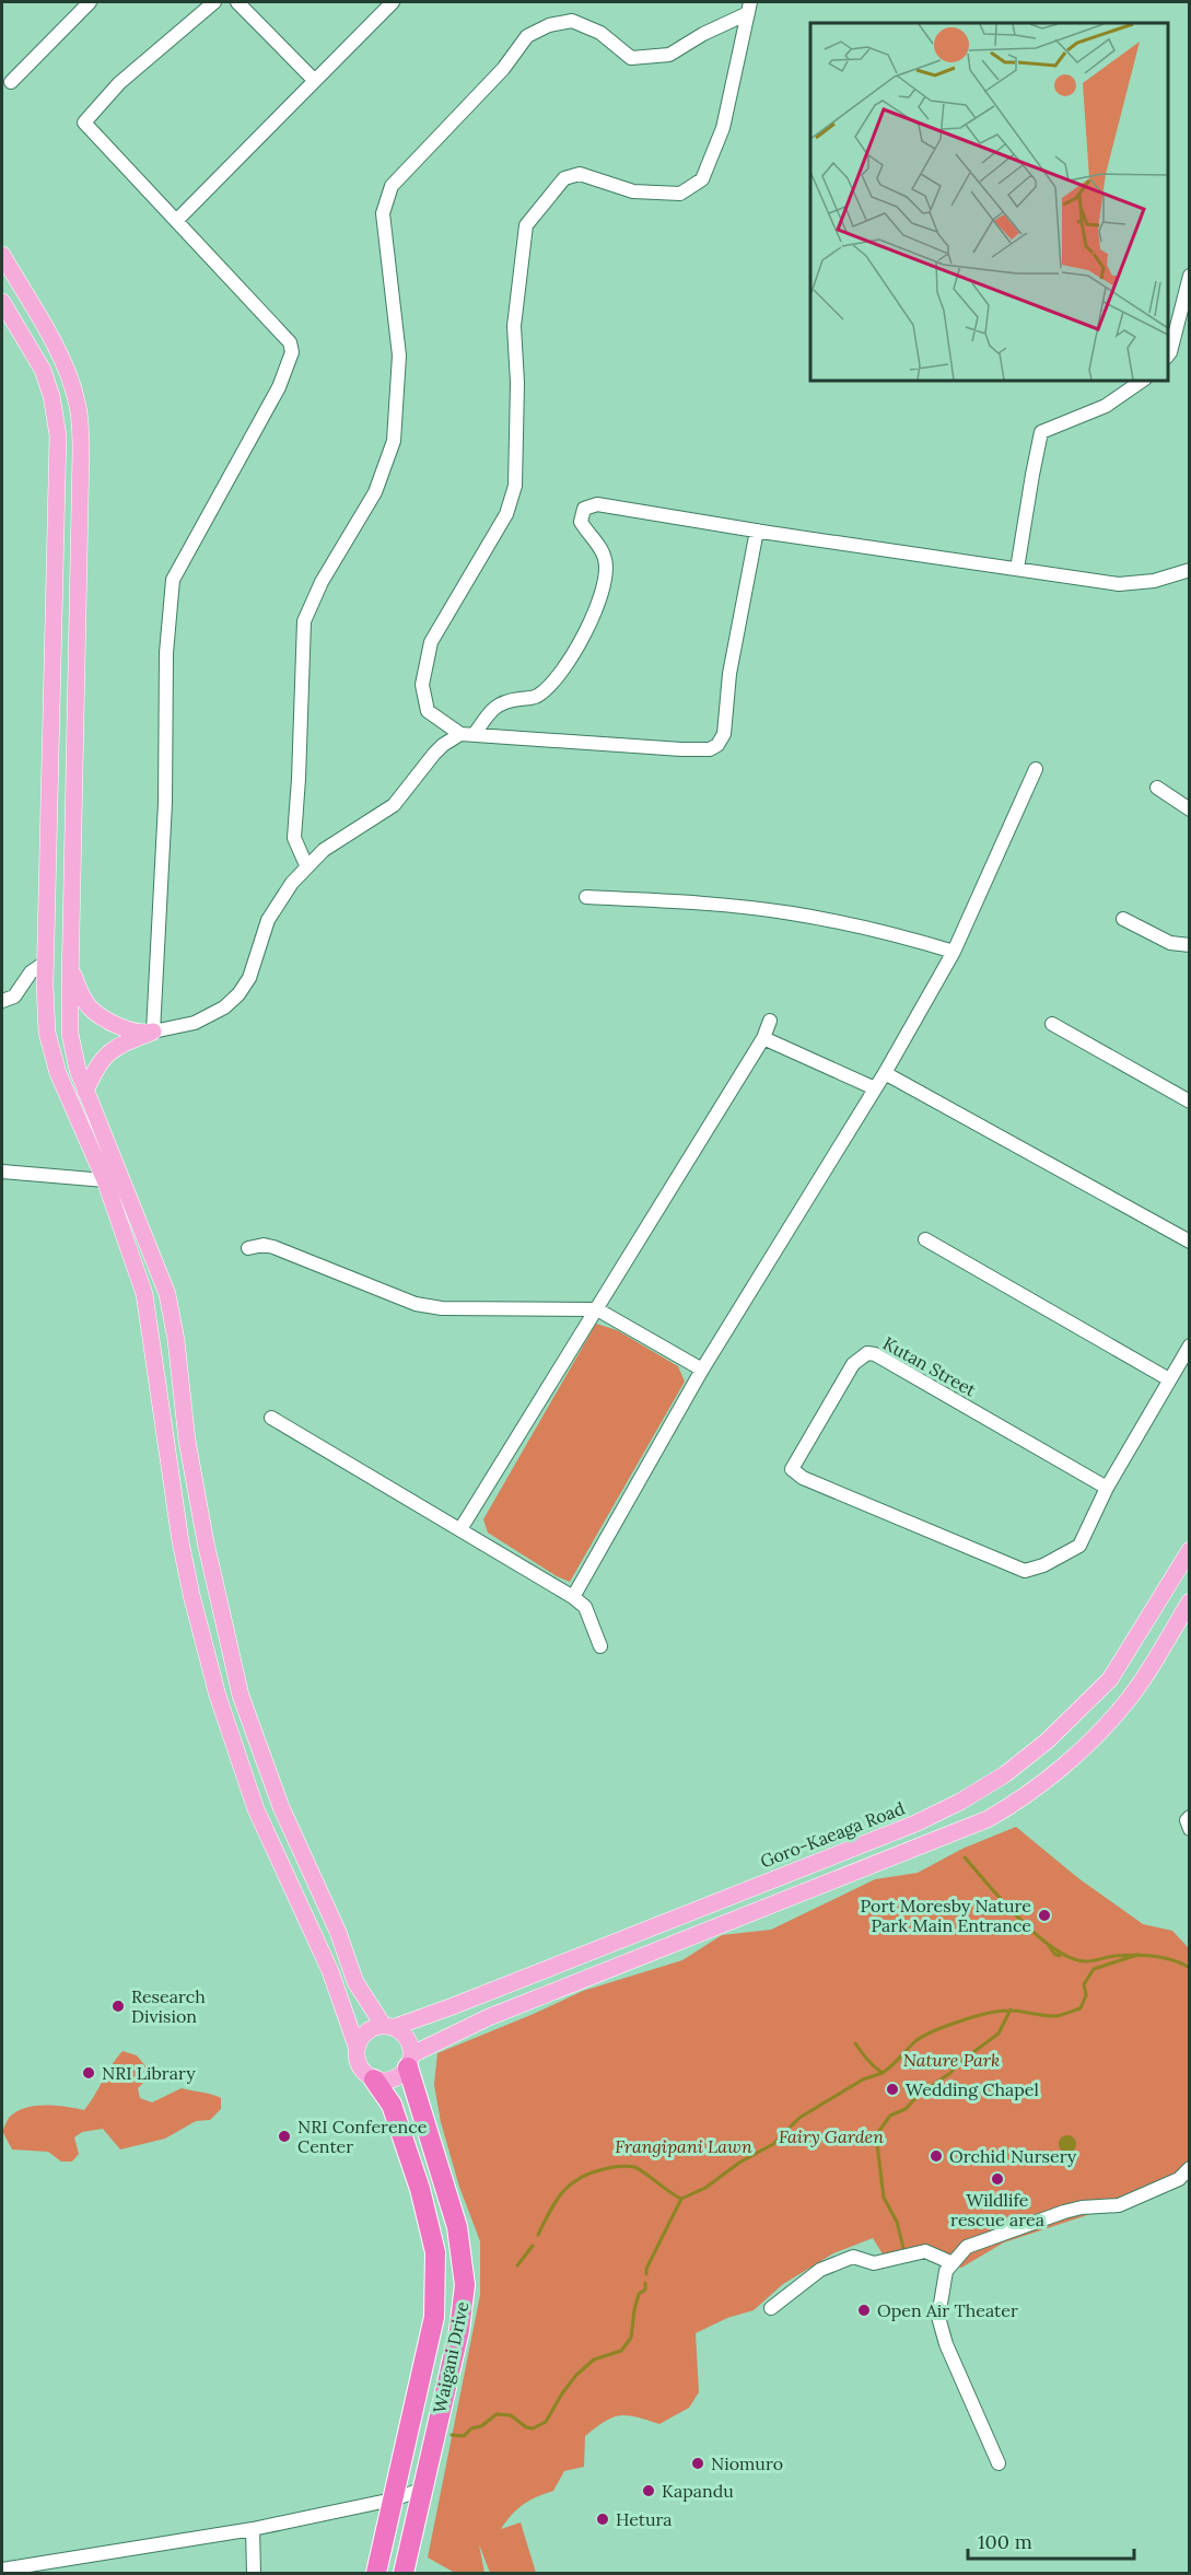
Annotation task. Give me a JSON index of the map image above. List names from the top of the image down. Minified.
{"streets":{"highway":["Waigani Drive"],"main road":["Goro-Kaeaga Road"],"street":["Kutan Street"]},"crossings":[["Goro-Kaeaga Road","Waigani Drive"]],"parks":["Nature Park","Fairy Garden","Frangipani Lawn"],"places":["Port Moresby Nature Park Main Entrance","Research Division","NRI Library","Wedding Chapel","NRI Conference Center","Orchid Nursery","Wildlife rescue area","Open Air Theater","Niomuro","Kapandu","Hetura"],"scale_bar":"100 m"}
